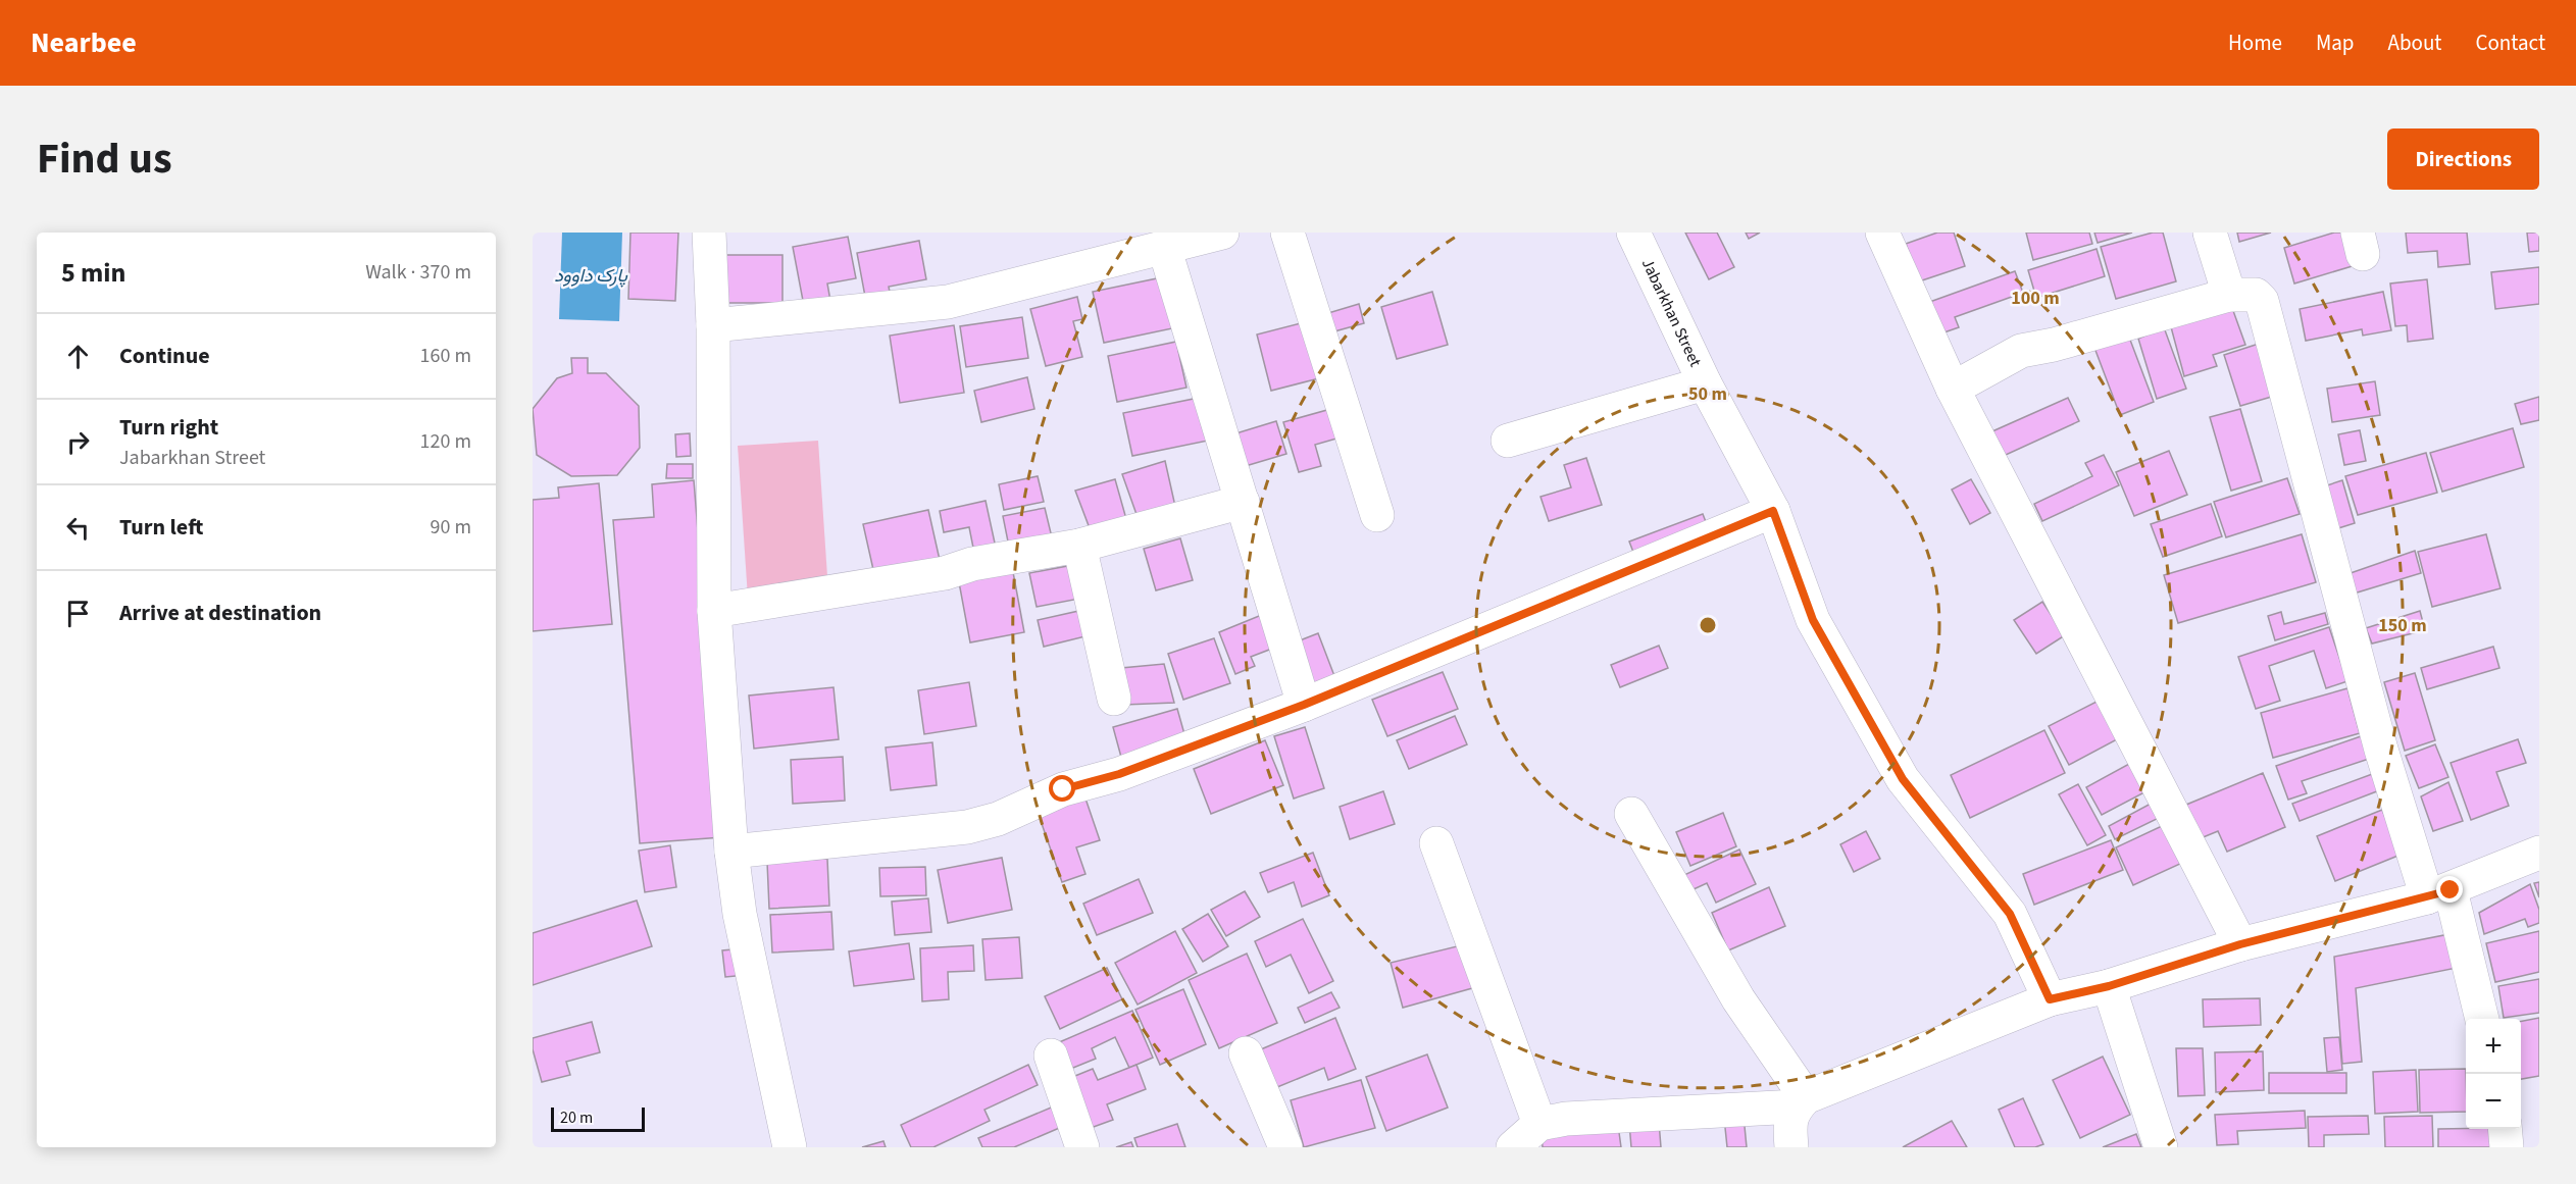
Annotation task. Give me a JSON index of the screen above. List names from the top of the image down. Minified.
{"streets":{"street":["Jabarkhan Street"]},"water":["پارک داوود"],"scale_bar":"20 m","page":{"header":"Nearbee","nav":["Home","Map","About","Contact"],"title":"Find us","buttons":"Directions","heading":["5 min","Walk · 370 m"],"list":[["Continue","160 m"],["Turn right","Jabarkhan Street","120 m"],["Turn left","90 m"],"Arrive at destination"],"map_buttons":["+","−"],"scale":"20 m"},"rings":["100 m","50 m","150 m"]}
